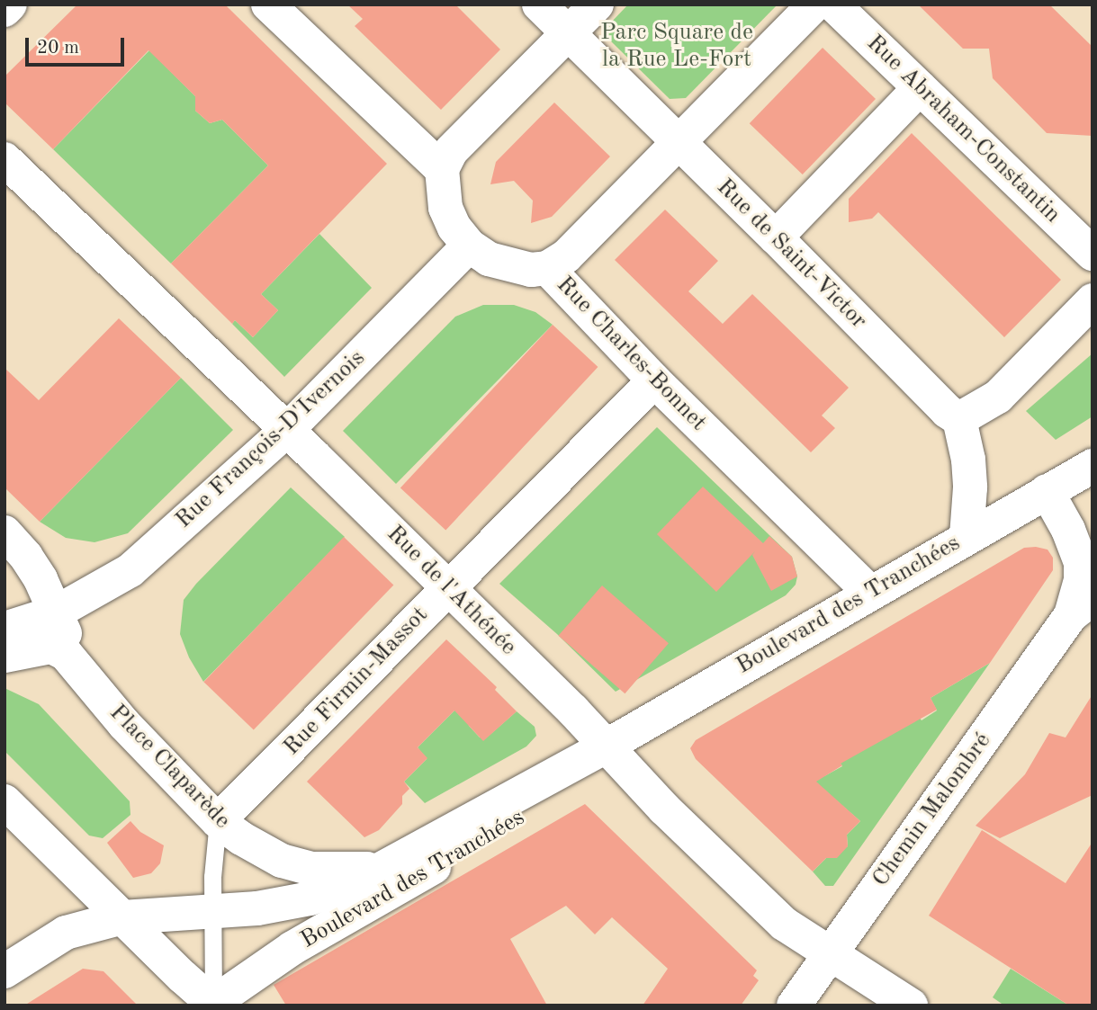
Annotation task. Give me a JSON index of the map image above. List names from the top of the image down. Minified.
{"streets":{"street":["Rue Abraham-Constantin","Rue de Saint-Victor","Rue Charles-Bonnet","Rue François-D'Ivernois","Rue de l'Athénée","Boulevard des Tranchées","Rue Firmin-Massot","Place Claparède","Chemin Malombré"]},"crossings":[["Rue Charles-Bonnet","Rue François-D'Ivernois"],["Rue Charles-Bonnet","Boulevard des Tranchées"],["Rue Charles-Bonnet","Rue Firmin-Massot"],["Rue François-D'Ivernois","Rue de l'Athénée"],["Rue François-D'Ivernois","Place Claparède"],["Rue de l'Athénée","Boulevard des Tranchées"],["Rue de l'Athénée","Rue Firmin-Massot"],["Rue de l'Athénée","Chemin Malombré"],["Boulevard des Tranchées","Place Claparède"],["Boulevard des Tranchées","Chemin Malombré"],["Rue Firmin-Massot","Place Claparède"]],"parks":["Parc Square de la Rue Le-Fort"],"scale_bar":"20 m"}
